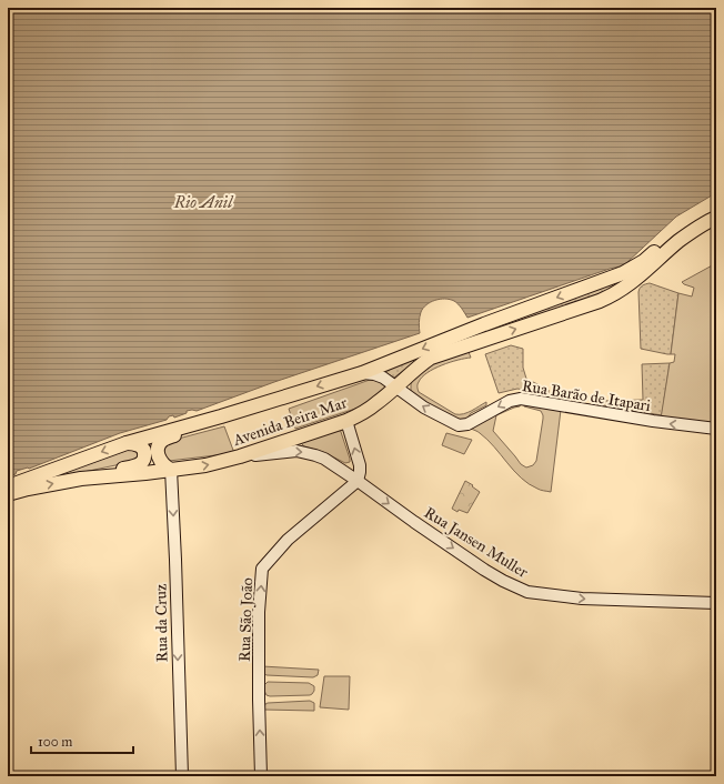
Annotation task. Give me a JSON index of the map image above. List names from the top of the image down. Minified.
{"streets":{"main road":["Avenida Beira Mar"],"street":["Rua Barão de Itapari","Rua Jansen Muller","Rua São João","Rua da Cruz"]},"crossings":[["Rua Barão de Itapari","Avenida Beira Mar"],["Avenida Beira Mar","Rua Jansen Muller"],["Avenida Beira Mar","Rua da Cruz"],["Rua Jansen Muller","Rua São João"]],"one_way":["Rua Barão de Itapari","Rua Jansen Muller","Rua São João","Rua da Cruz"],"water":["Rio Anil"],"scale_bar":"100 m"}
